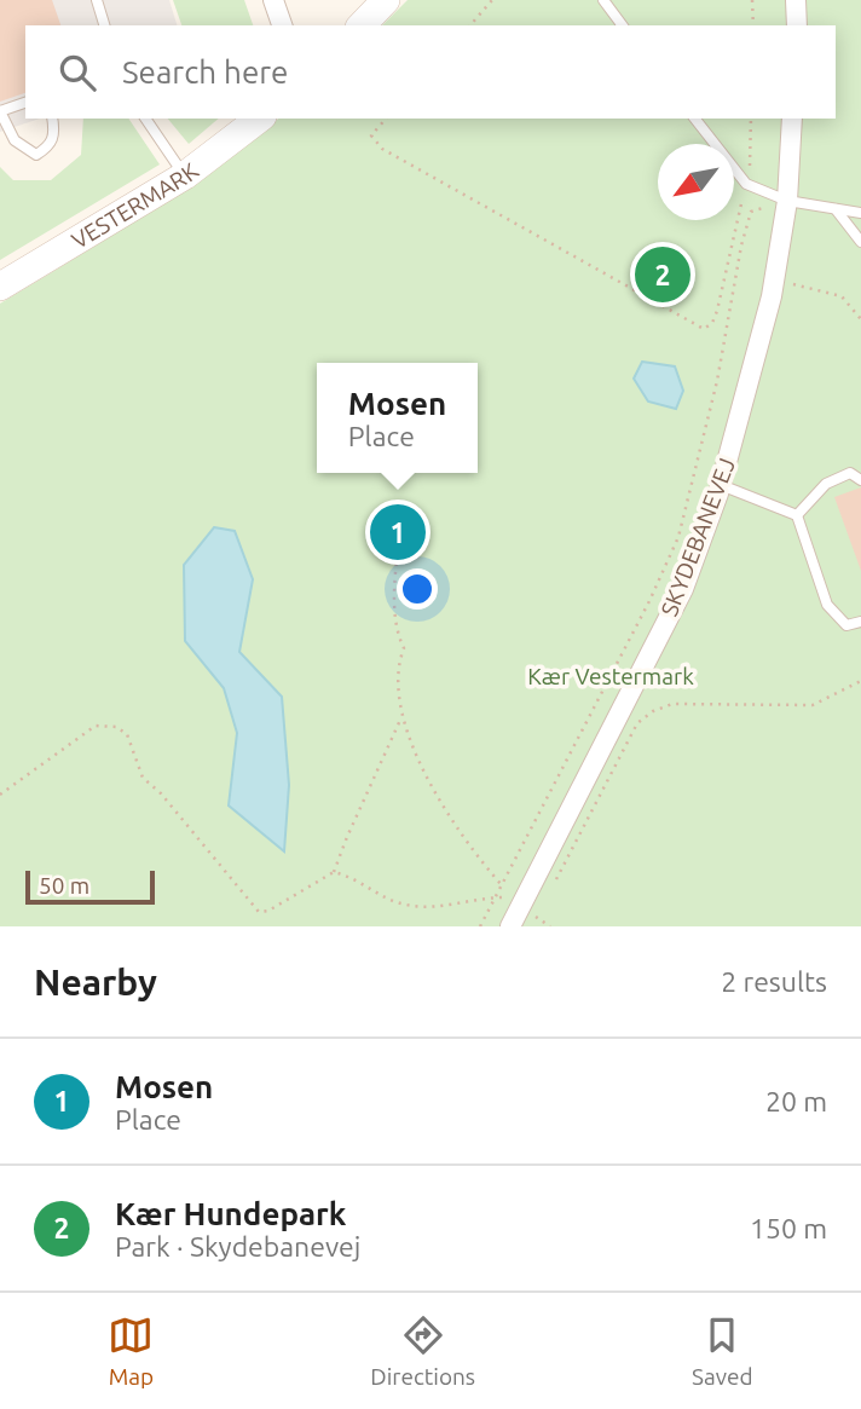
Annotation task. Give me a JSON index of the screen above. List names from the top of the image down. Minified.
{"streets":{"street":["VESTERMARK","SKYDEBANEVEJ"]},"parks":["Kær Vestermark"],"scale_bar":"50 m","north":"bottom left","page":{"search":"Search here","pins":["2","1"],"popup":["Mosen","Place"],"scale":"50 m","heading":["Nearby","2 results"],"list":[{"mark":"1","name":"Mosen","note":"Place","value":"20 m"},{"mark":"2","name":"Kær Hundepark","note":"Park · Skydebanevej","value":"150 m"}],"nav":["Map","Directions","Saved"]}}
